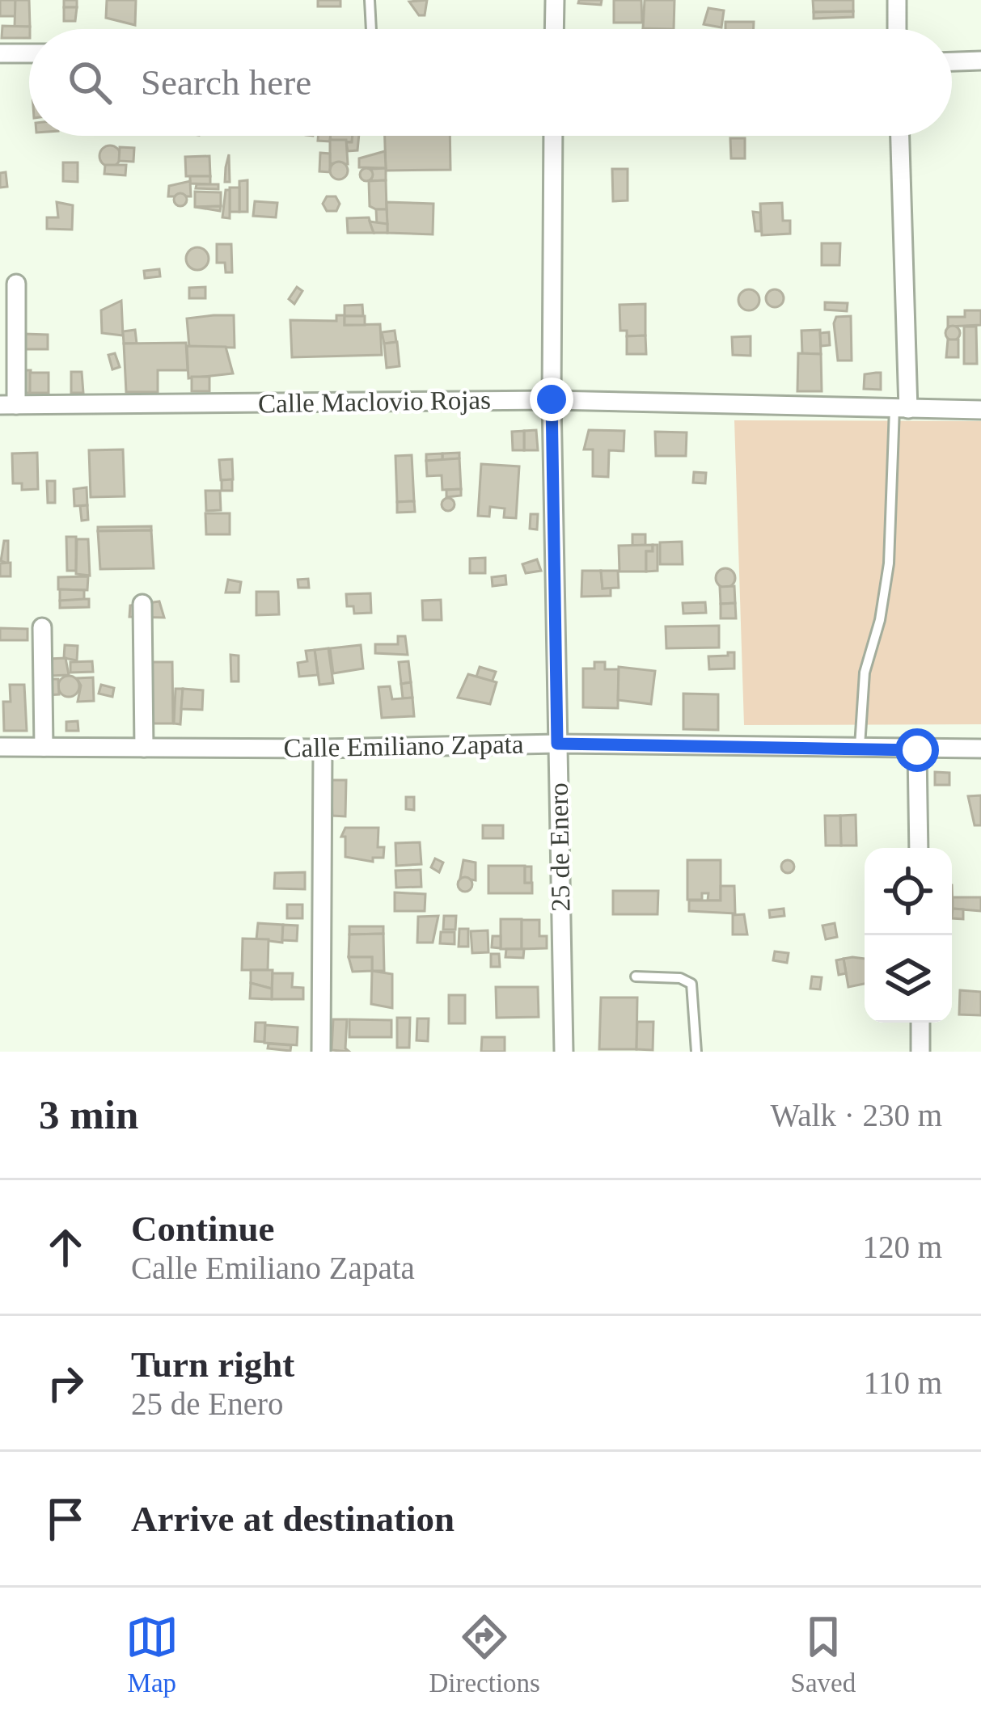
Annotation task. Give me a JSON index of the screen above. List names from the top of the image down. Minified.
{"streets":{"street":["Calle Maclovio Rojas","Calle Emiliano Zapata","25 de Enero"]},"crossings":[["Calle Maclovio Rojas","25 de Enero"],["Calle Emiliano Zapata","25 de Enero"]],"page":{"search":"Search here","heading":["3 min","Walk · 230 m"],"list":[["Continue","Calle Emiliano Zapata","120 m"],["Turn right","25 de Enero","110 m"],"Arrive at destination"],"nav":["Map","Directions","Saved"]}}
